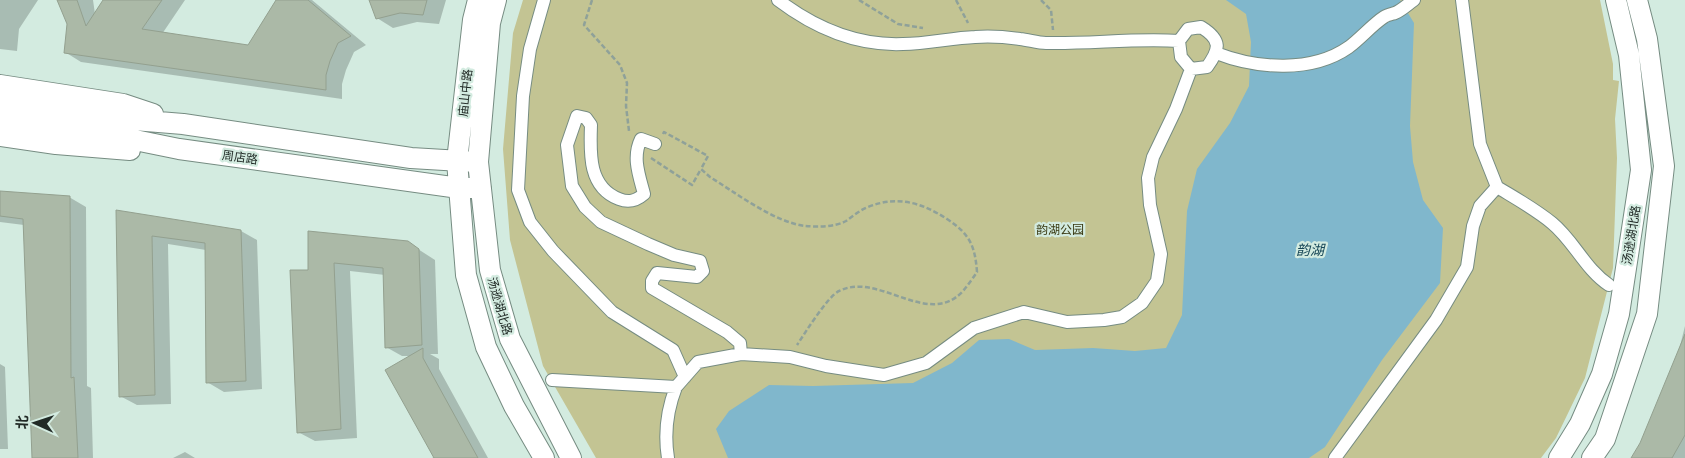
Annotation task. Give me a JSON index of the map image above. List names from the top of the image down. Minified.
{"streets":{"street":["庙山中路","周店路","汤逊湖北路"]},"crossings":[["庙山中路","周店路"],["庙山中路","汤逊湖北路"],["周店路","汤逊湖北路"]],"water":["韵湖"],"parks":["韵湖公园"],"north":"left"}
